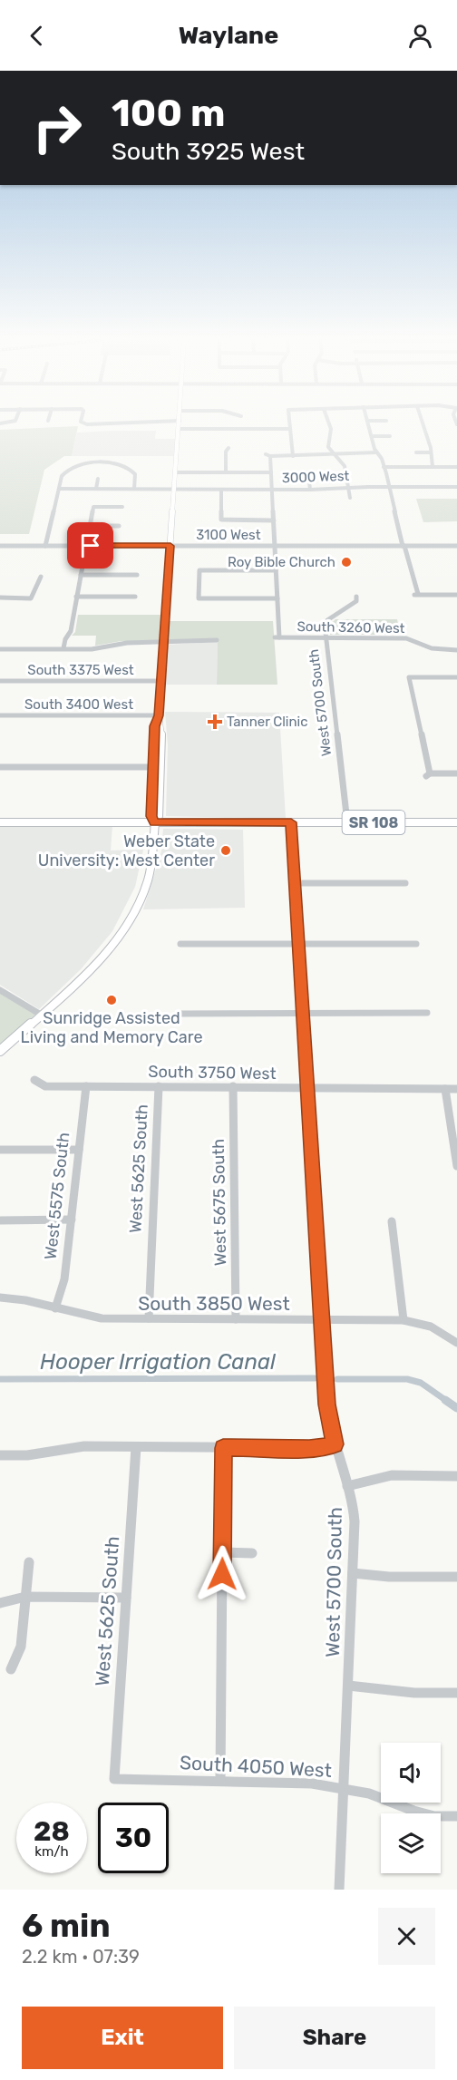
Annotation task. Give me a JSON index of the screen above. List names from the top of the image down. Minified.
{"streets":{"main road":["SR 108"],"street":["3000 West","3100 West","South 3260 West","South 3375 West","West 5700 South","South 3400 West","South 3750 West","West 5625 South","West 5575 South","West 5675 South","South 3850 West","South 4050 West"]},"crossings":[["South 3260 West","West 5700 South"],["West 5700 South","SR 108"],["West 5700 South","South 3750 West"],["West 5700 South","South 3850 West"],["West 5700 South","South 4050 West"],["South 3750 West","West 5625 South"],["South 3750 West","West 5575 South"],["South 3750 West","West 5675 South"],["West 5625 South","South 3850 West"],["West 5625 South","South 4050 West"],["West 5575 South","South 3850 West"],["West 5675 South","South 3850 West"]],"water":["Hooper Irrigation Canal"],"places":{"other":["Roy Bible Church","Weber State University: West Center","Sunridge Assisted Living and Memory Care"],"health":["Tanner Clinic"]},"page":{"header":"Waylane","turn":["100 m","South 3925 West"],"speed":"28 km/h","limit":"30","heading":["6 min","2.2 km · 07:39"],"buttons":["Exit","Share"]}}
